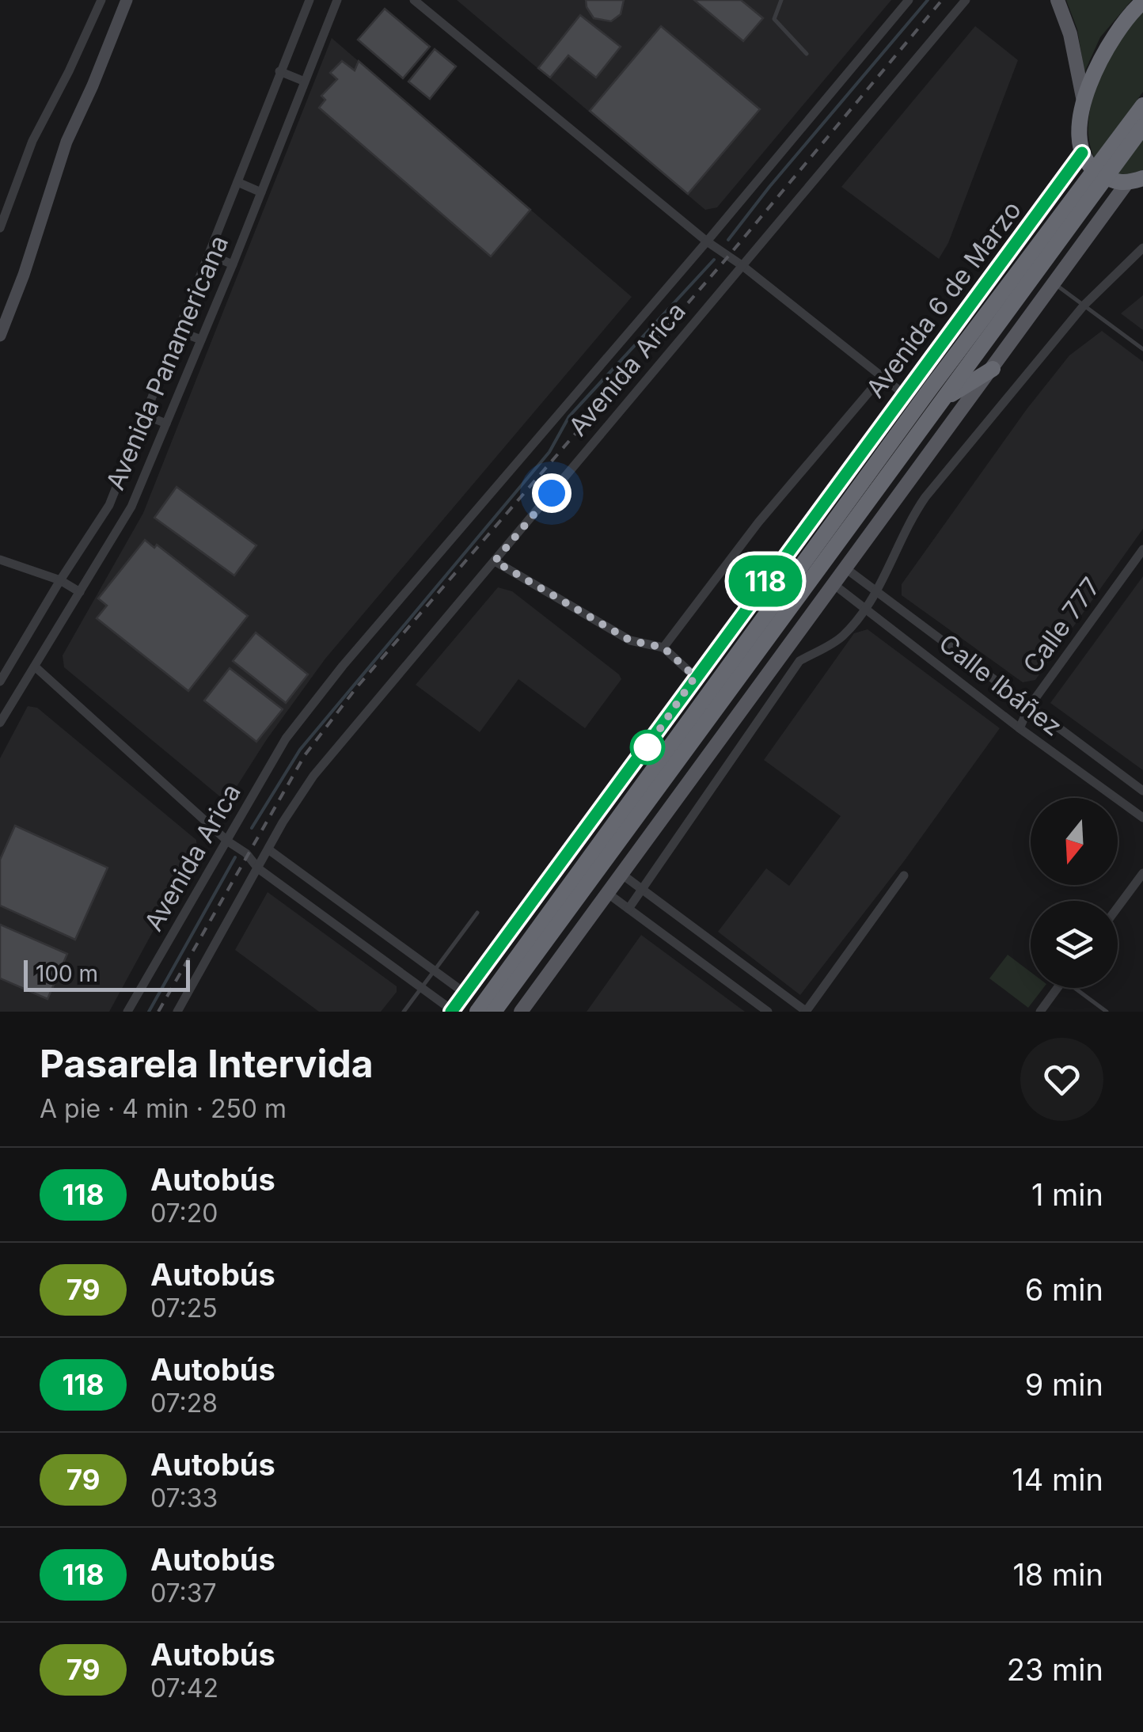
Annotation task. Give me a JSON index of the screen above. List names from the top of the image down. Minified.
{"streets":{"highway":["Avenida 6 de Marzo"],"street":["Avenida Panamericana","Avenida Arica","Calle 777","Calle Ibáñez"]},"crossings":[["Calle 777","Calle Ibáñez"]],"lines":["bus line 118"],"scale_bar":"100 m","north":"bottom","page":{"on_map":"118","scale":"100 m","heading":["Pasarela Intervida","A pie · 4 min · 250 m"],"list":[{"mark":"118","name":"Autobús","note":"07:20","value":"1 min"},{"mark":"79","name":"Autobús","note":"07:25","value":"6 min"},{"mark":"118","name":"Autobús","note":"07:28","value":"9 min"},{"mark":"79","name":"Autobús","note":"07:33","value":"14 min"},{"mark":"118","name":"Autobús","note":"07:37","value":"18 min"},{"mark":"79","name":"Autobús","note":"07:42","value":"23 min"}]}}
